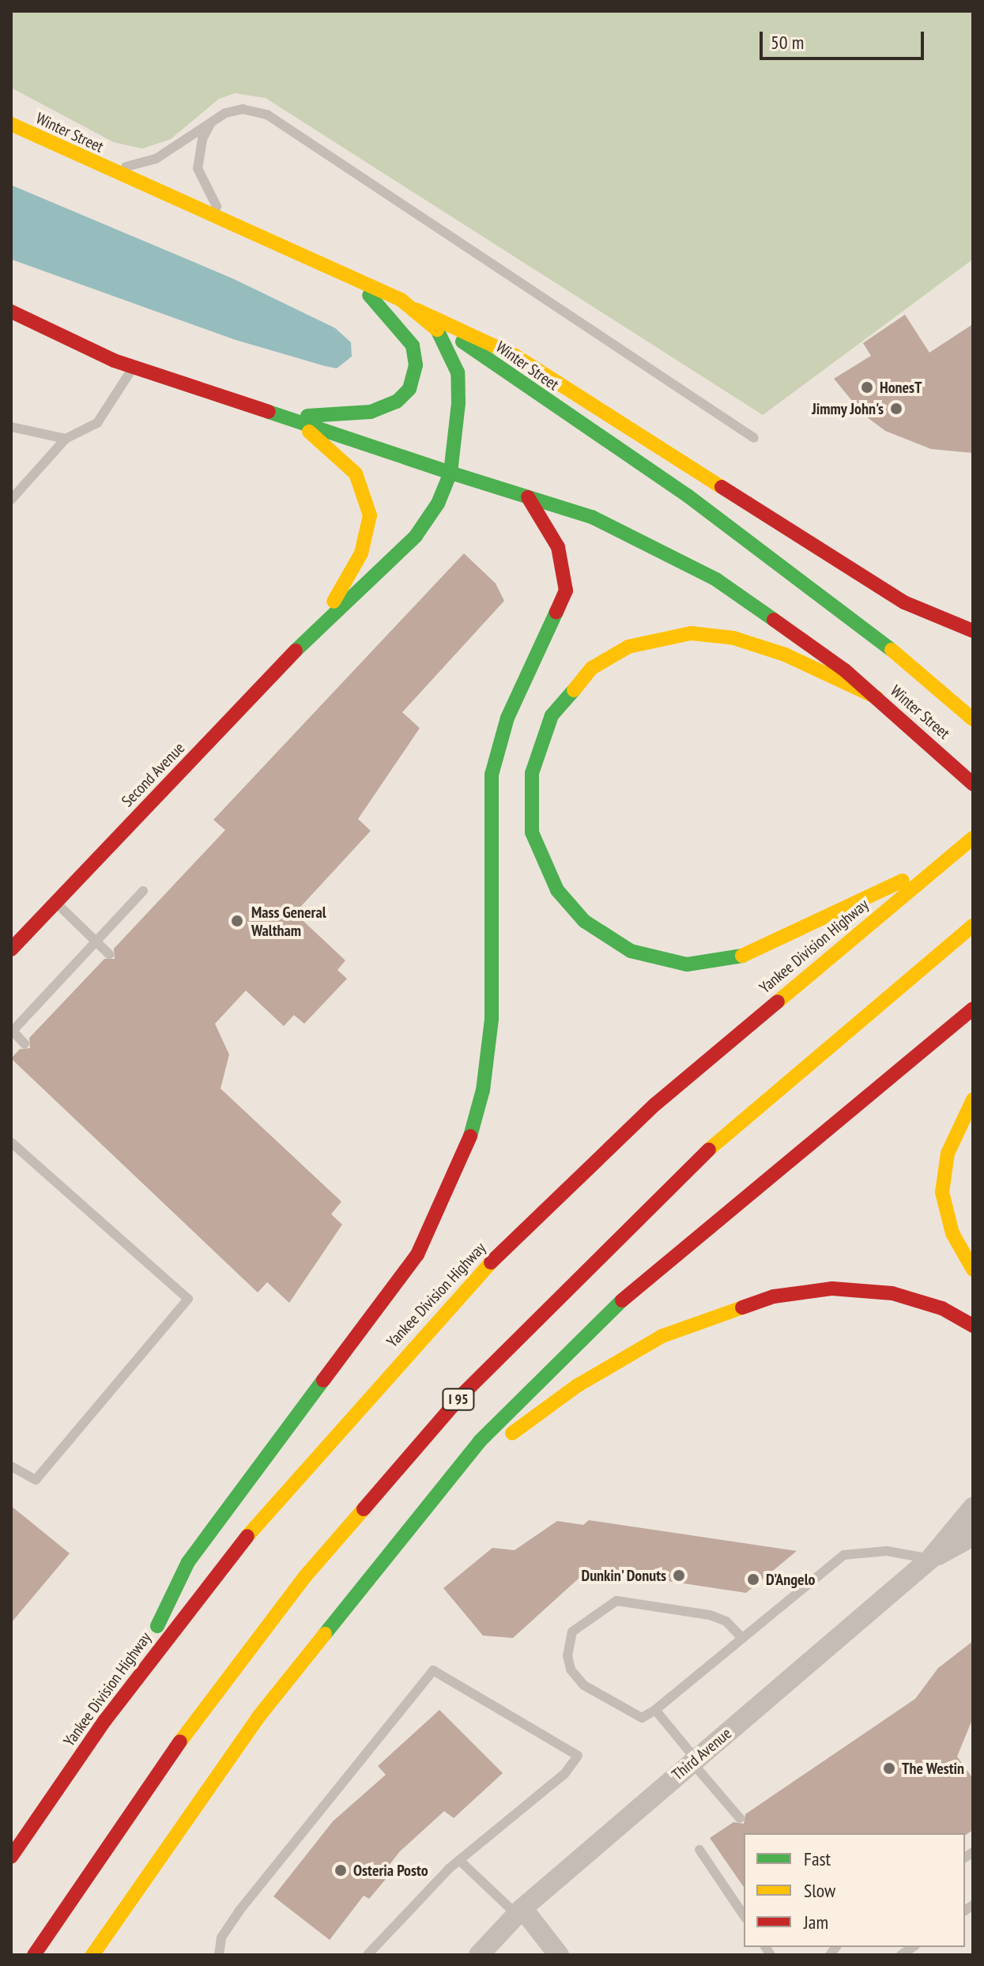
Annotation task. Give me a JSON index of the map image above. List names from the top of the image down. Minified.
{"streets":{"main road":["Winter Street","Second Avenue","Yankee Division Highway","I 95"],"street":["Third Avenue"]},"crossings":[["Winter Street","Second Avenue"]],"places":["HonesT","Jimmy John's","Mass General Waltham","Dunkin' Donuts","D'Angelo","The Westin","Osteria Posto"],"legend":["Fast","Slow","Jam"],"scale_bar":"50 m"}
